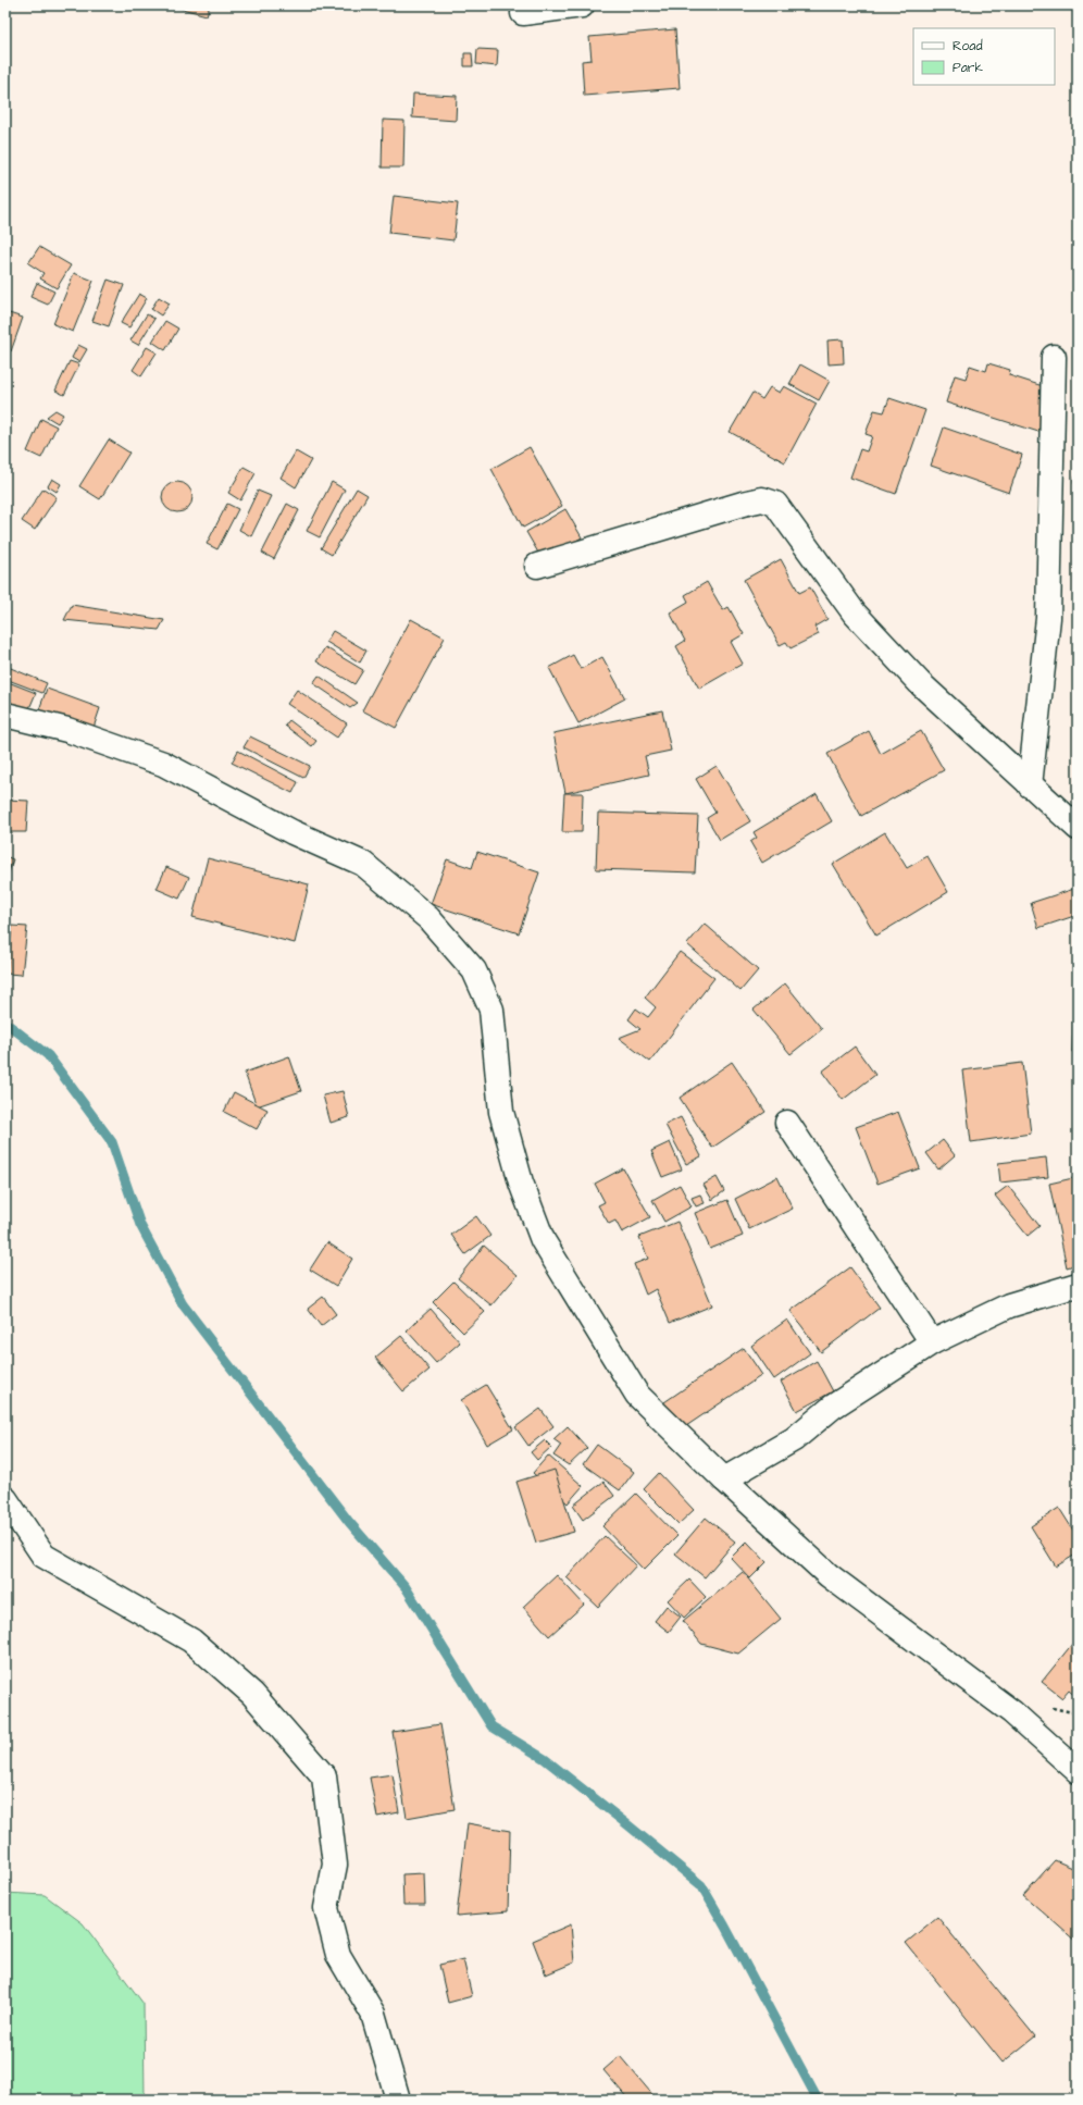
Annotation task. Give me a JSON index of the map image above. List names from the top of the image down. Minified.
{"legend":["Road","Park"]}
